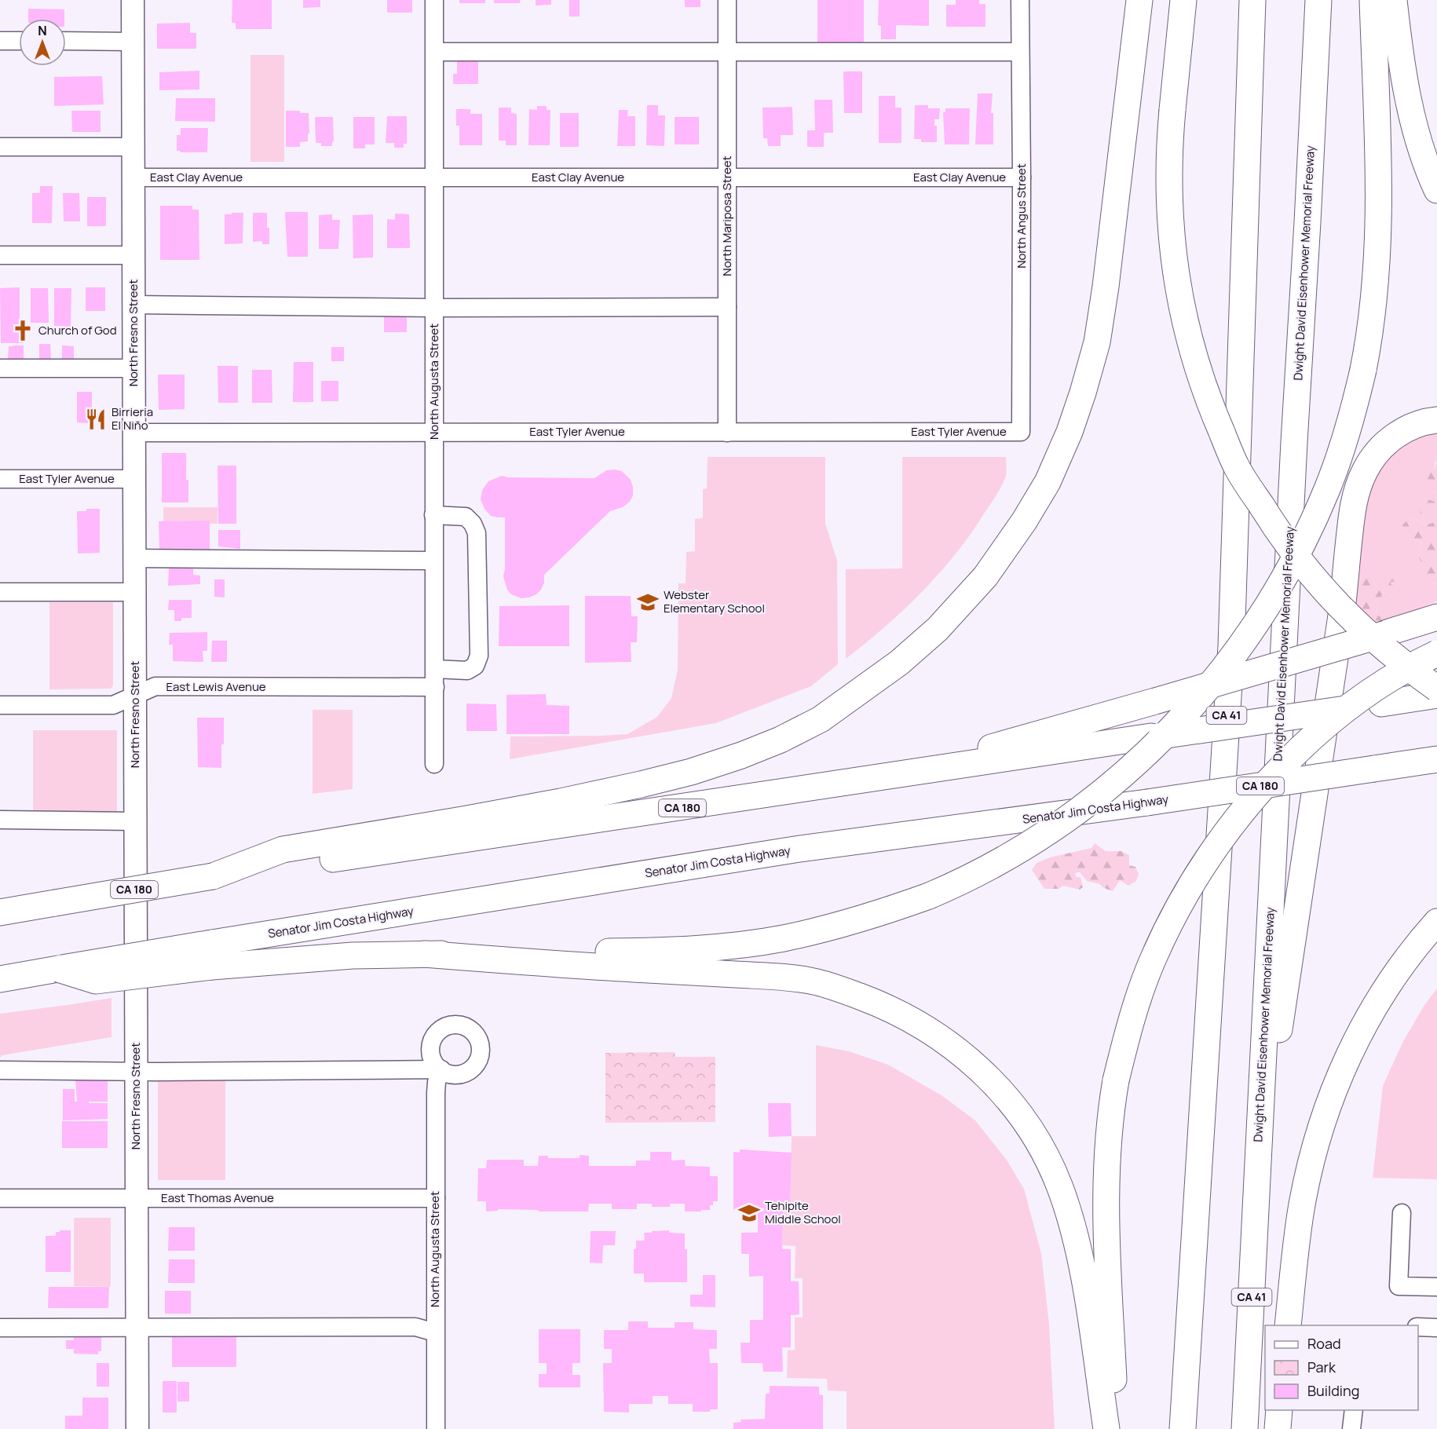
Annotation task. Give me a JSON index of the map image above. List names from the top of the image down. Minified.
{"streets":{"highway":["Dwight David Eisenhower Memorial Freeway","CA 41","CA 180","Senator Jim Costa Highway"],"main road":["North Fresno Street"],"street":["East Clay Avenue","North Mariposa Street","North Angus Street","North Augusta Street","East Tyler Avenue","East Lewis Avenue","East Thomas Avenue"]},"crossings":[["East Clay Avenue","North Mariposa Street"],["East Clay Avenue","North Angus Street"],["East Clay Avenue","North Fresno Street"],["East Clay Avenue","North Augusta Street"],["North Mariposa Street","East Tyler Avenue"],["North Angus Street","East Tyler Avenue"],["North Fresno Street","North Augusta Street"],["North Fresno Street","East Tyler Avenue"],["North Fresno Street","East Lewis Avenue"],["North Fresno Street","East Thomas Avenue"],["North Augusta Street","East Tyler Avenue"],["North Augusta Street","East Lewis Avenue"],["North Augusta Street","East Thomas Avenue"]],"places":{"church":["Church of God"],"restaurant":["Birrieria El Niño"],"school or university":["Webster Elementary School","Tehipite Middle School"]},"legend":["Road","Park","Building"],"north":"top"}
